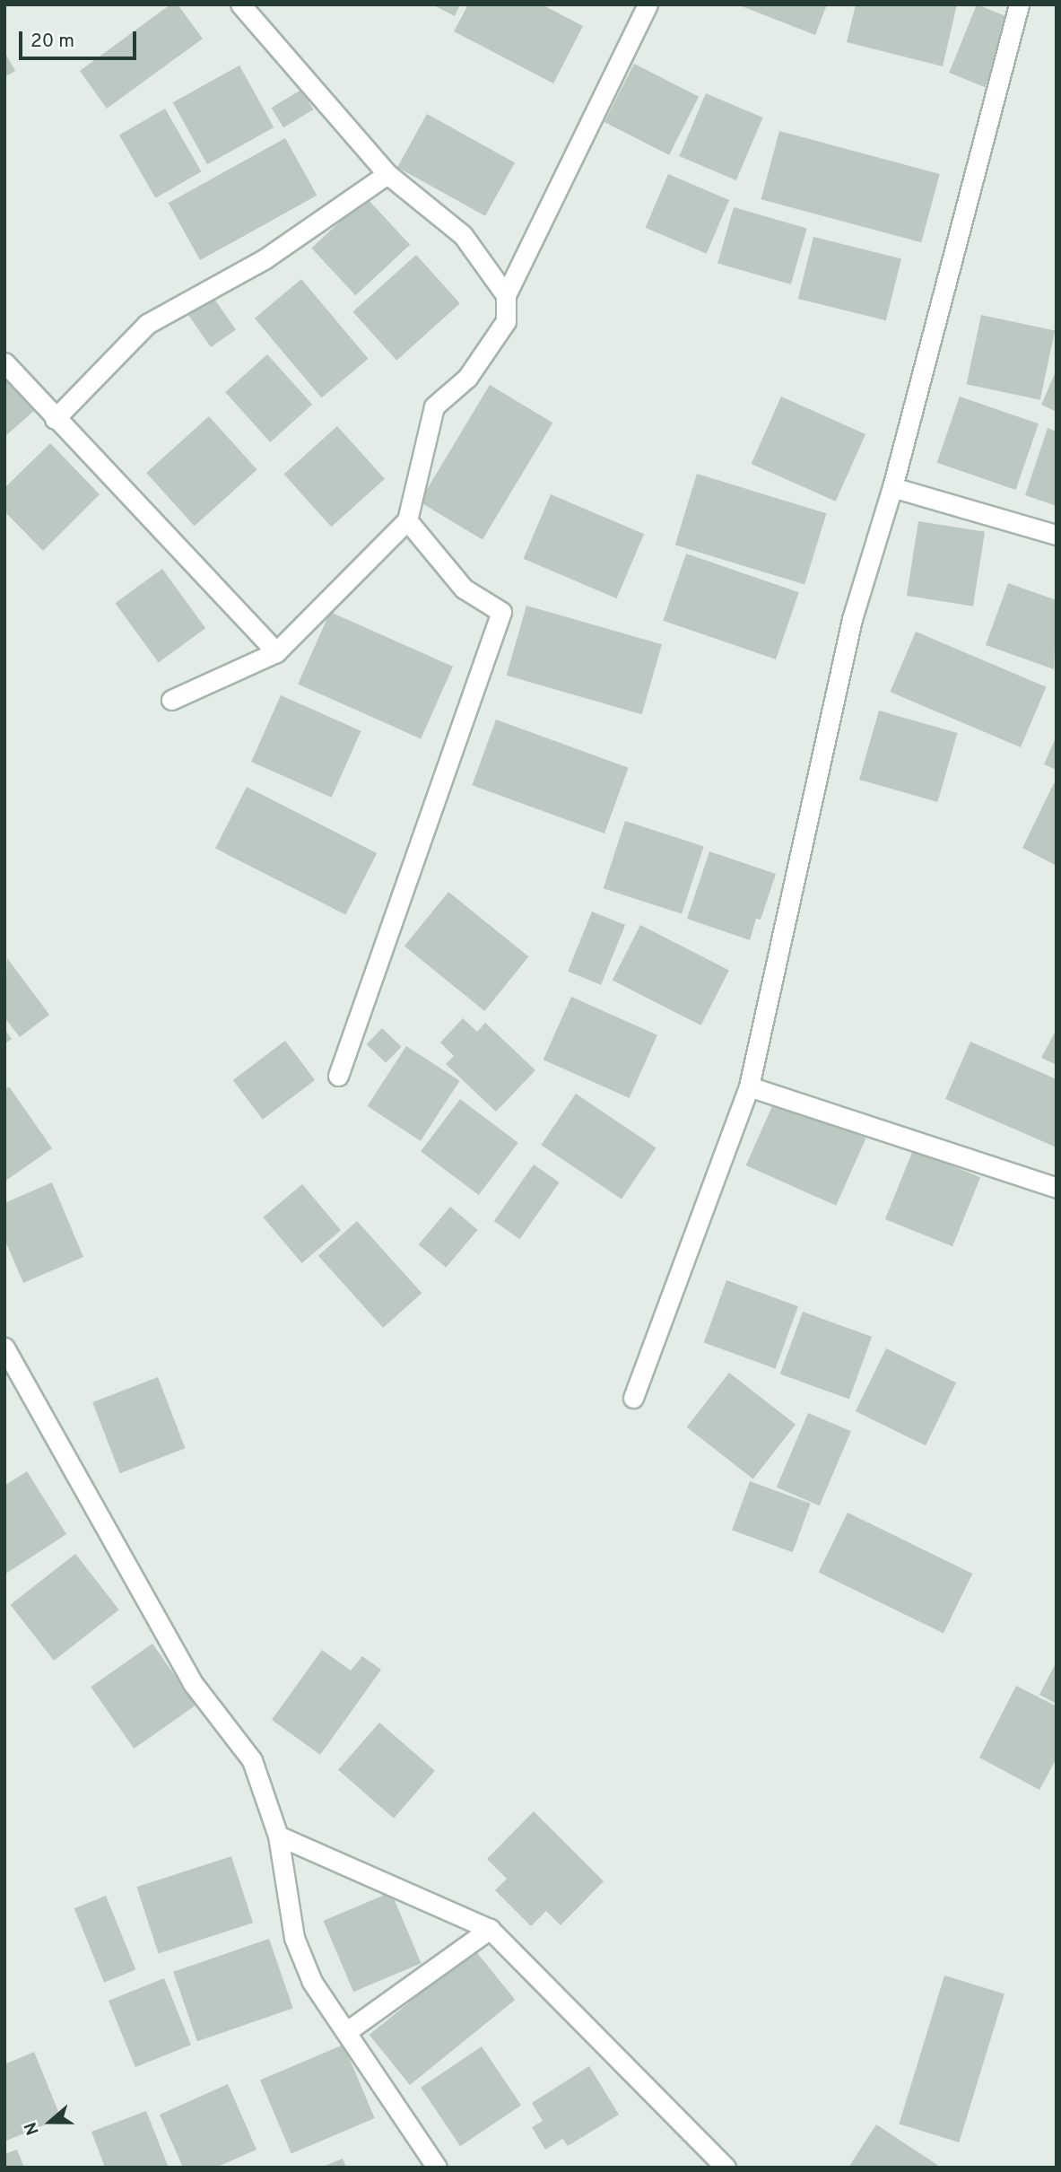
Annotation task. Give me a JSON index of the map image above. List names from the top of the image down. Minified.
{"scale_bar":"20 m","north":"left"}
